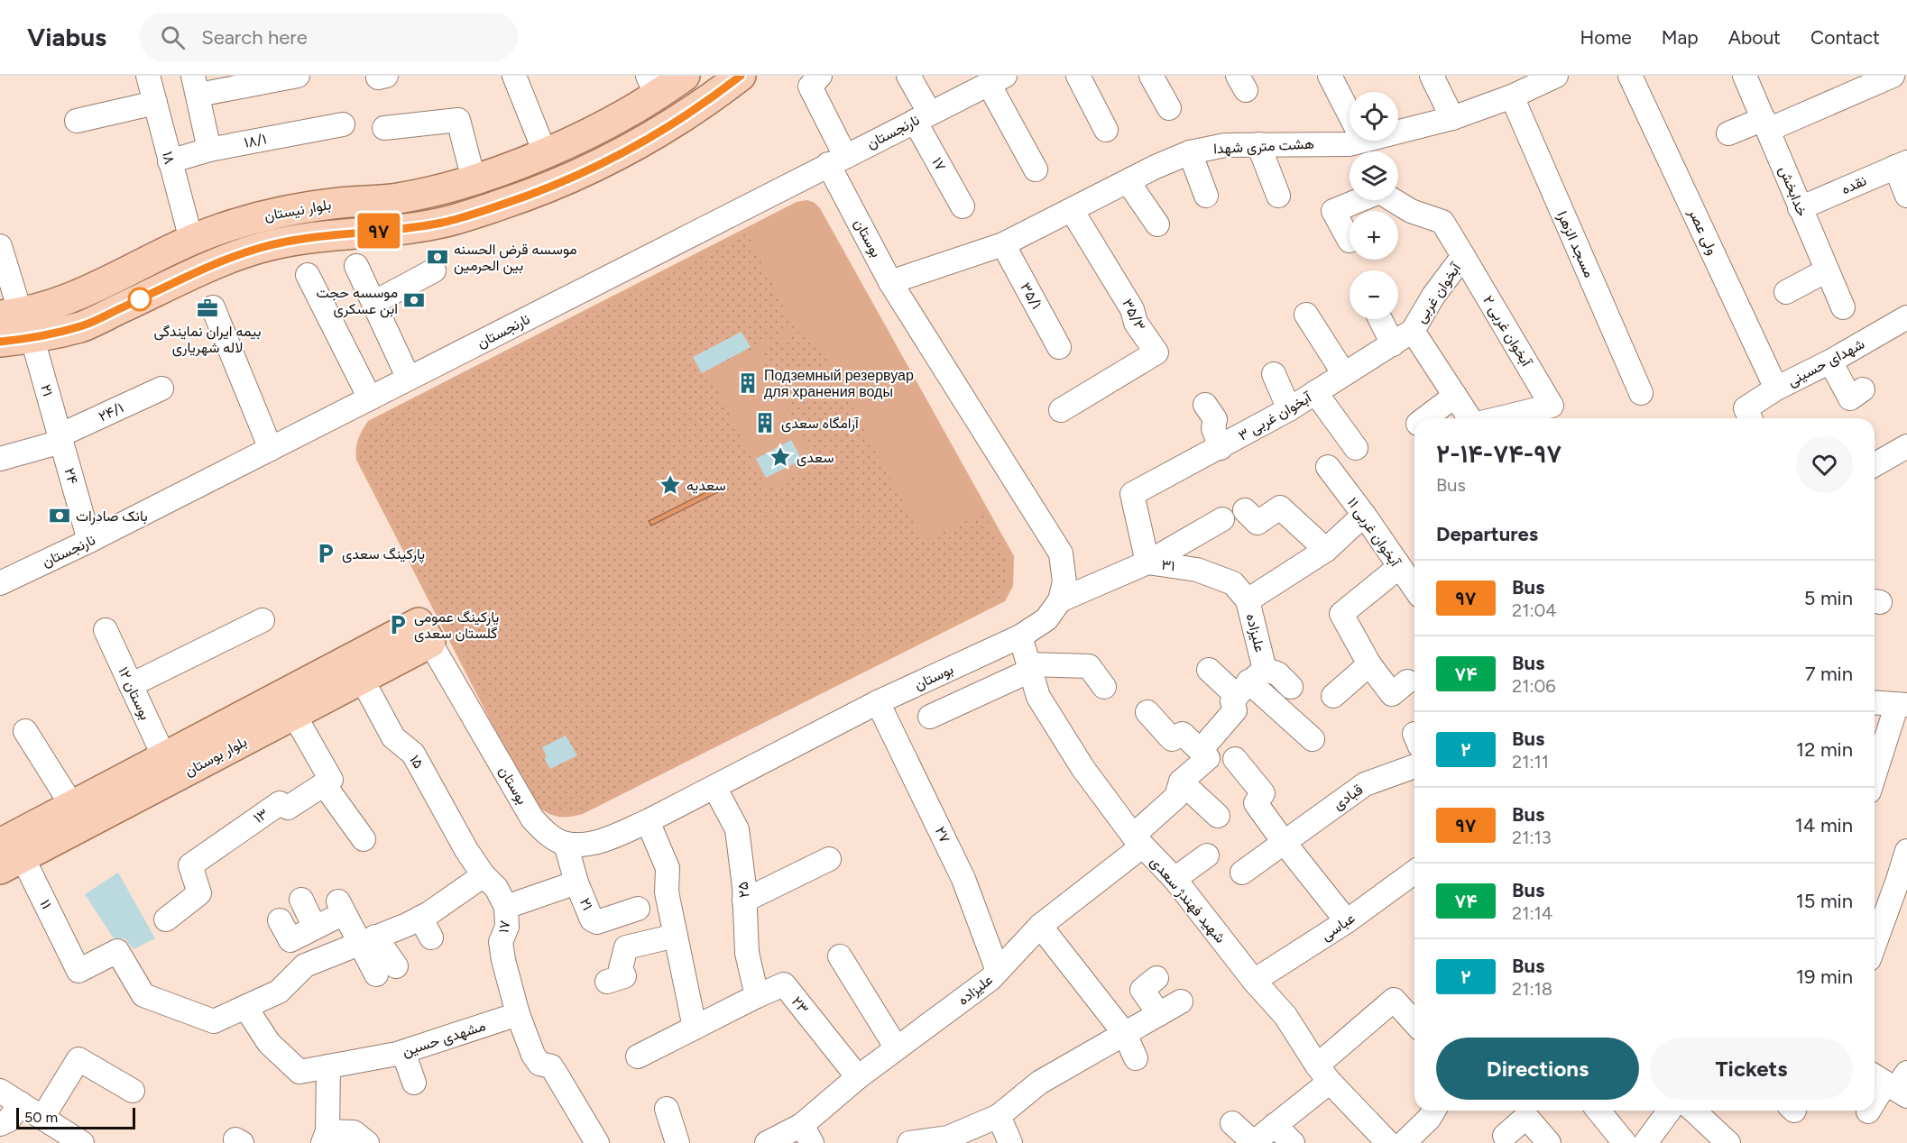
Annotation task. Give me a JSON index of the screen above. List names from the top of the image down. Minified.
{"streets":{"main road":["بلوار نیستان","بلوار بوستان"],"street":["نارنجستان","۱۸/۱","هشت متری شهدا","۱۸","۱۷","نقده","خدابخش","ولی عصر","بوستان","مسجد الزهرا","آبخوان غربی","۳۵/۱","۳۵/۳","آبخوان غربی ۲","شهدای حسینی","۲۱","۲۴/۱","آبخوان غربی ۳","۲۴","آبخوان غربی ۱۱","۳۱","علیزاده","بوستان ۱۲","۱۵","قبادی","۱۳","۲۷","۲۵","شهید فهندژ سعدی","۱۱","عباسی","۲۳","مشهدی حسین"]},"crossings":[["نارنجستان","۱۷"],["نارنجستان","بوستان"],["نارنجستان","۲۴"],["۱۸/۱","۱۸"],["هشت متری شهدا","بوستان"],["هشت متری شهدا","مسجد الزهرا"],["هشت متری شهدا","۳۵/۱"],["هشت متری شهدا","۳۵/۳"],["۱۸","بلوار نیستان"],["۱۷","۱۵"],["۱۷","مشهدی حسین"],["نقده","خدابخش"],["بلوار نیستان","۲۱"],["ولی عصر","شهدای حسینی"],["بوستان","۲۱"],["بوستان","بلوار بوستان"],["بوستان","۲۷"],["بوستان","۲۵"],["بوستان","شهید فهندژ سعدی"],["آبخوان غربی","آبخوان غربی ۲"],["آبخوان غربی","آبخوان غربی ۳"],["۲۱","۲۴/۱"],["۲۱","۲۴"],["۲۴/۱","۲۴"],["آبخوان غربی ۳","۳۱"],["آبخوان غربی ۱۱","علیزاده"],["۳۱","علیزاده"],["علیزاده","۲۷"],["علیزاده","شهید فهندژ سعدی"],["علیزاده","۲۳"],["بوستان ۱۲","بلوار بوستان"],["بلوار بوستان","۱۵"],["بلوار بوستان","۱۱"],["۲۵","۲۳"],["شهید فهندژ سعدی","عباسی"],["۱۱","مشهدی حسین"]],"places":{"bank":["موسسه قرض الحسنه بین الحرمین","موسسه حجت ابن عسکری","بانک صادرات"],"office":["بیمه ایران نمایندگی لاله شهریاری"],"building":["Подземный резервуар для хранения воды","آرامگاه سعدی"],"place":["سعدی","سعدیه"],"parking":["پارکینگ سعدی","پارکینگ عمومی گلستان سعدی"]},"lines":["bus line ۹۷"],"scale_bar":"50 m","page":{"header":"Viabus","search":"Search here","nav":["Home","Map","About","Contact"],"on_map":"۹۷","map_buttons":["+","−"],"heading":[["۲-۱۴-۷۴-۹۷","Bus"],"Departures"],"list":[{"mark":"۹۷","name":"Bus","note":"21:04","value":"5 min"},{"mark":"۷۴","name":"Bus","note":"21:06","value":"7 min"},{"mark":"۲","name":"Bus","note":"21:11","value":"12 min"},{"mark":"۹۷","name":"Bus","note":"21:13","value":"14 min"},{"mark":"۷۴","name":"Bus","note":"21:14","value":"15 min"},{"mark":"۲","name":"Bus","note":"21:18","value":"19 min"}],"buttons":["Directions","Tickets"],"scale":"50 m"}}
